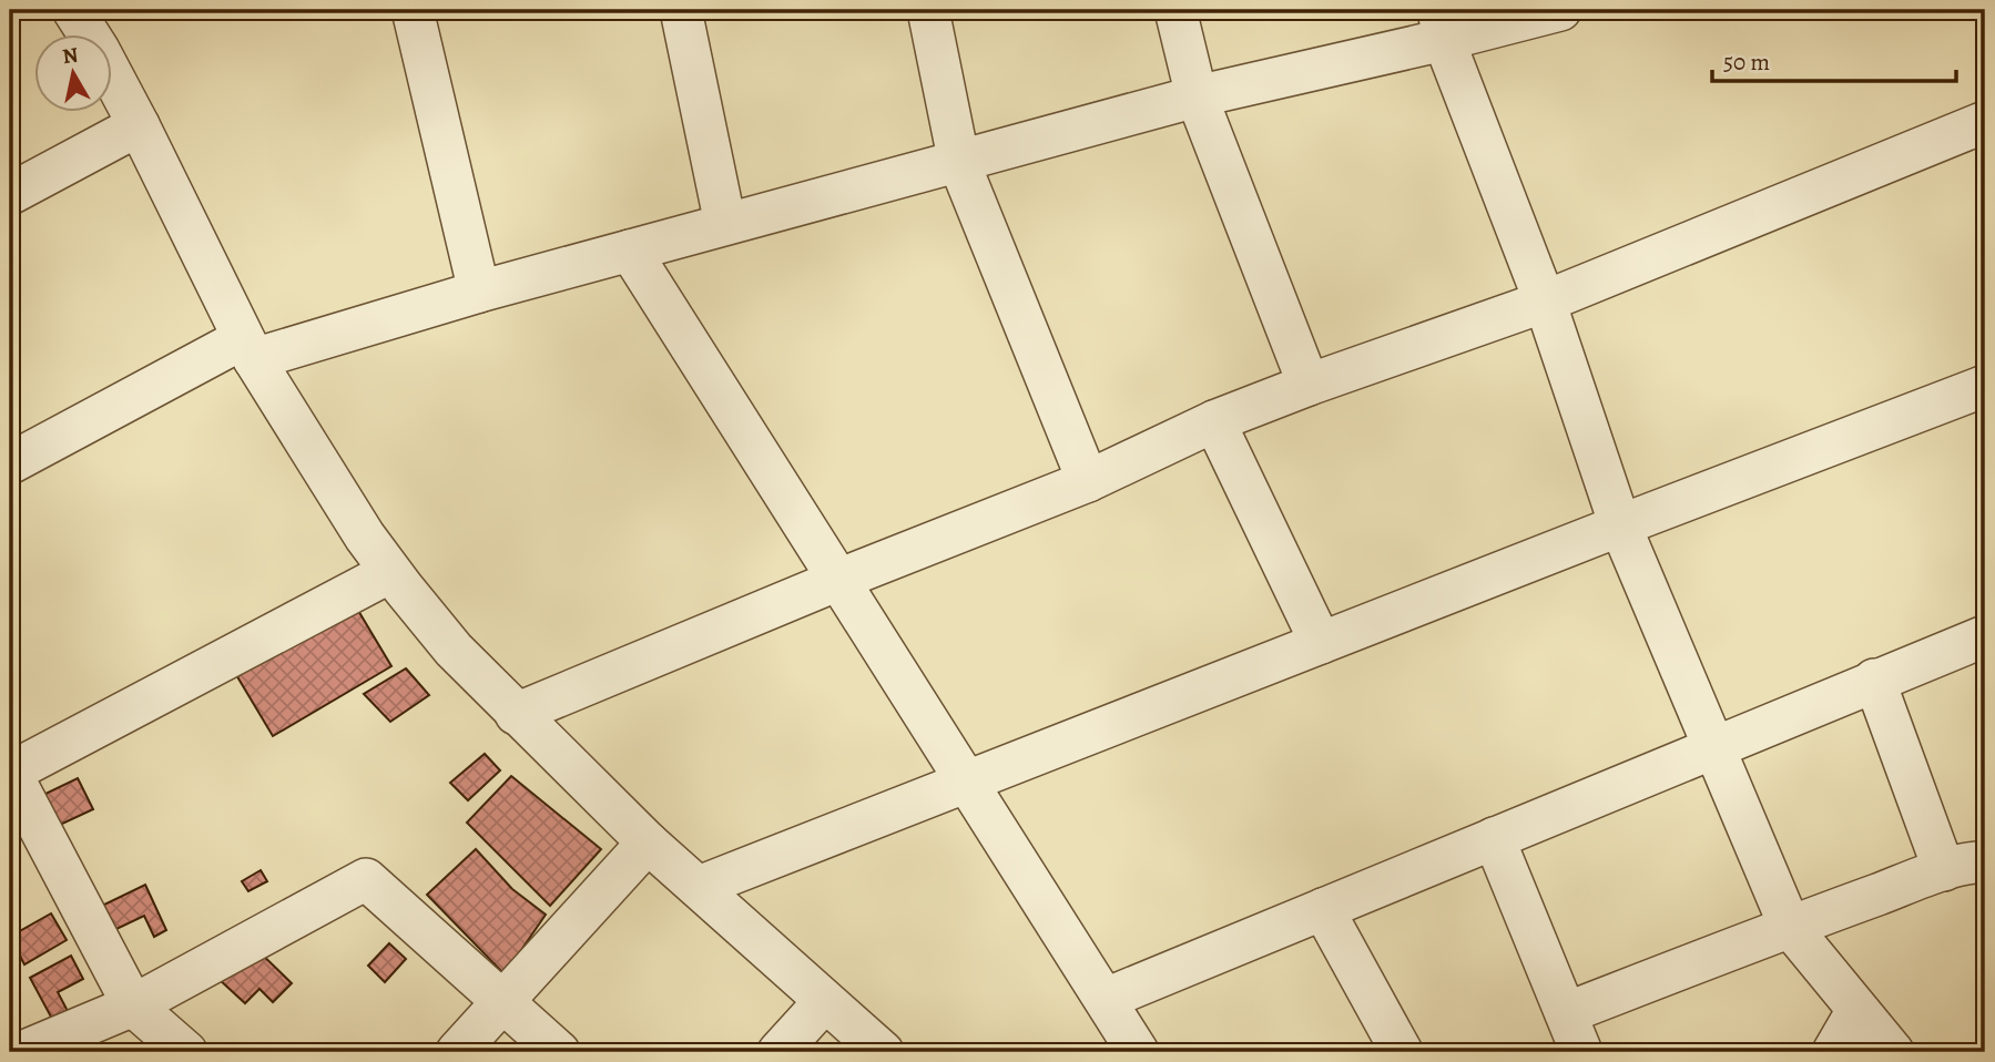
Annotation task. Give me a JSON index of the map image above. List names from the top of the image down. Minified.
{"scale_bar":"50 m","north":"top"}
